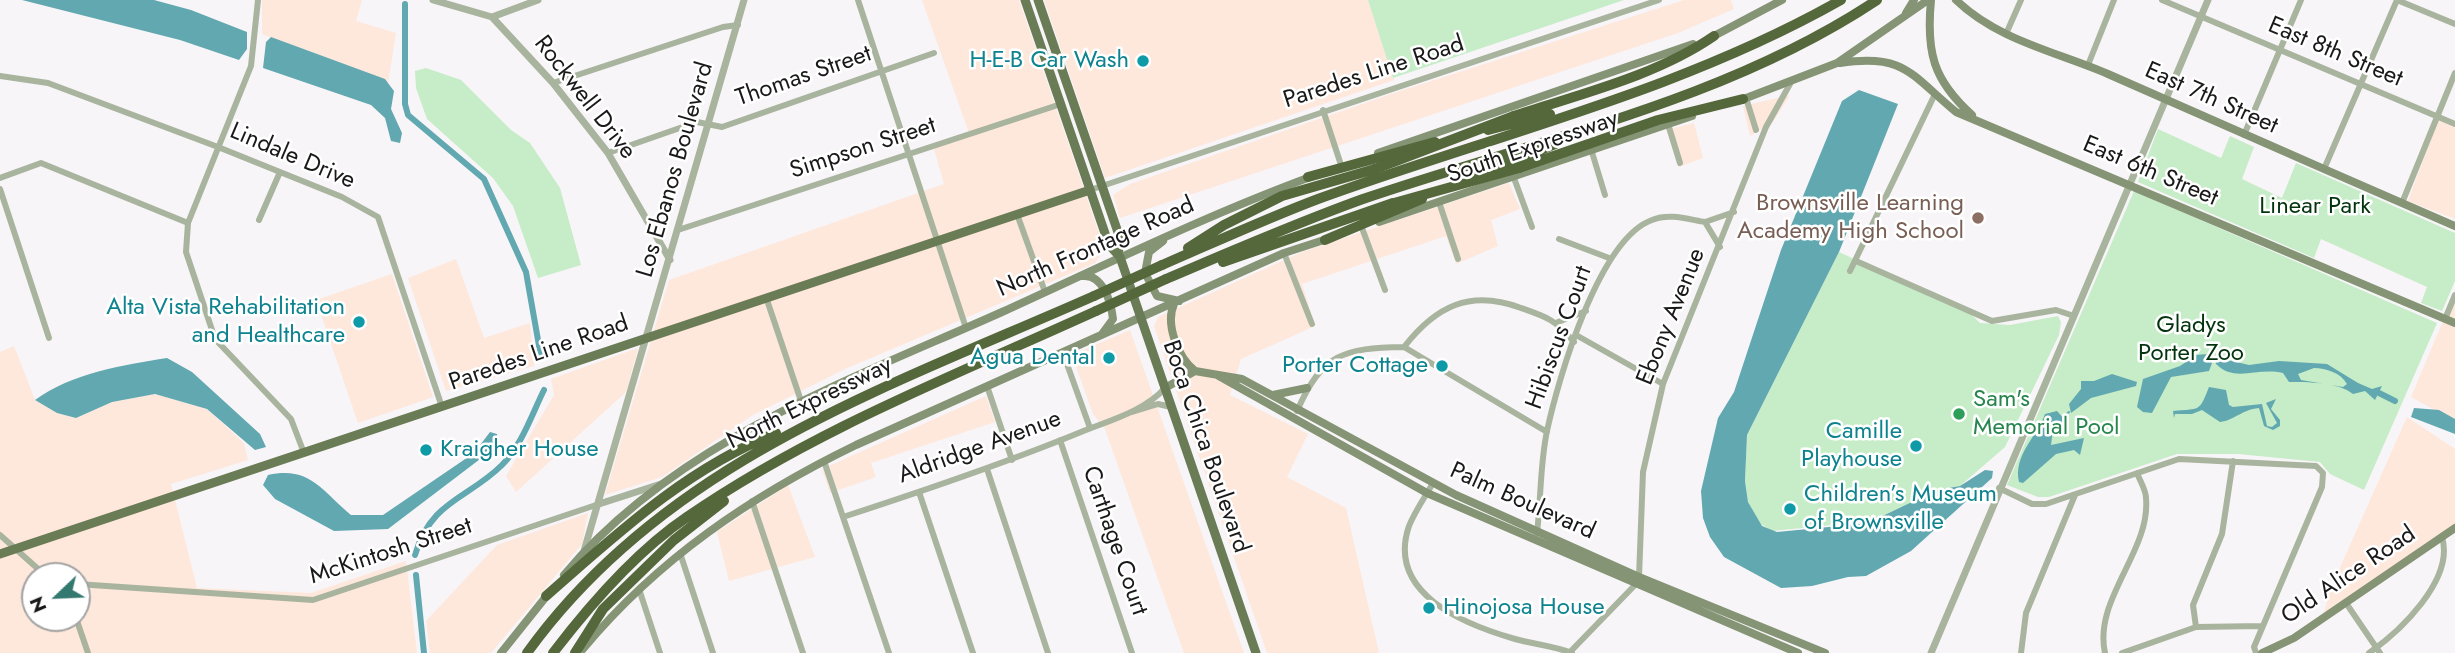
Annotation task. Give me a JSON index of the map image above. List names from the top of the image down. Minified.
{"streets":{"highway":["South Expressway","North Expressway"],"main road":["Paredes Line Road","East 7th Street","East 6th Street","North Frontage Road","Boca Chica Boulevard","Palm Boulevard","Old Alice Road"],"street":["East 8th Street","Thomas Street","Rockwell Drive","Simpson Street","Lindale Drive","Los Ebanos Boulevard","Ebony Avenue","Hibiscus Court","Aldridge Avenue","Carthage Court","McKintosh Street"]},"crossings":[["Paredes Line Road","Lindale Drive"],["Paredes Line Road","Los Ebanos Boulevard"],["Paredes Line Road","Boca Chica Boulevard"],["Thomas Street","Rockwell Drive"],["Thomas Street","Los Ebanos Boulevard"],["Rockwell Drive","Los Ebanos Boulevard"],["South Expressway","East 6th Street"],["South Expressway","Ebony Avenue"],["South Expressway","North Expressway"],["South Expressway","Boca Chica Boulevard"],["Simpson Street","Los Ebanos Boulevard"],["Simpson Street","Boca Chica Boulevard"],["Los Ebanos Boulevard","North Frontage Road"],["Los Ebanos Boulevard","McKintosh Street"],["North Frontage Road","Boca Chica Boulevard"],["North Frontage Road","McKintosh Street"],["Ebony Avenue","Hibiscus Court"],["Ebony Avenue","Palm Boulevard"],["Hibiscus Court","Palm Boulevard"],["Boca Chica Boulevard","Aldridge Avenue"],["Aldridge Avenue","Carthage Court"]],"parks":["Linear Park","Gladys Porter Zoo"],"places":["H-E-B Car Wash","Brownsville Learning Academy High School","Alta Vista Rehabilitation and Healthcare","Agua Dental","Porter Cottage","Sam's Memorial Pool","Camille Playhouse","Kraigher House","Children’s Museum of Brownsville","Hinojosa House"],"north":"bottom left"}
